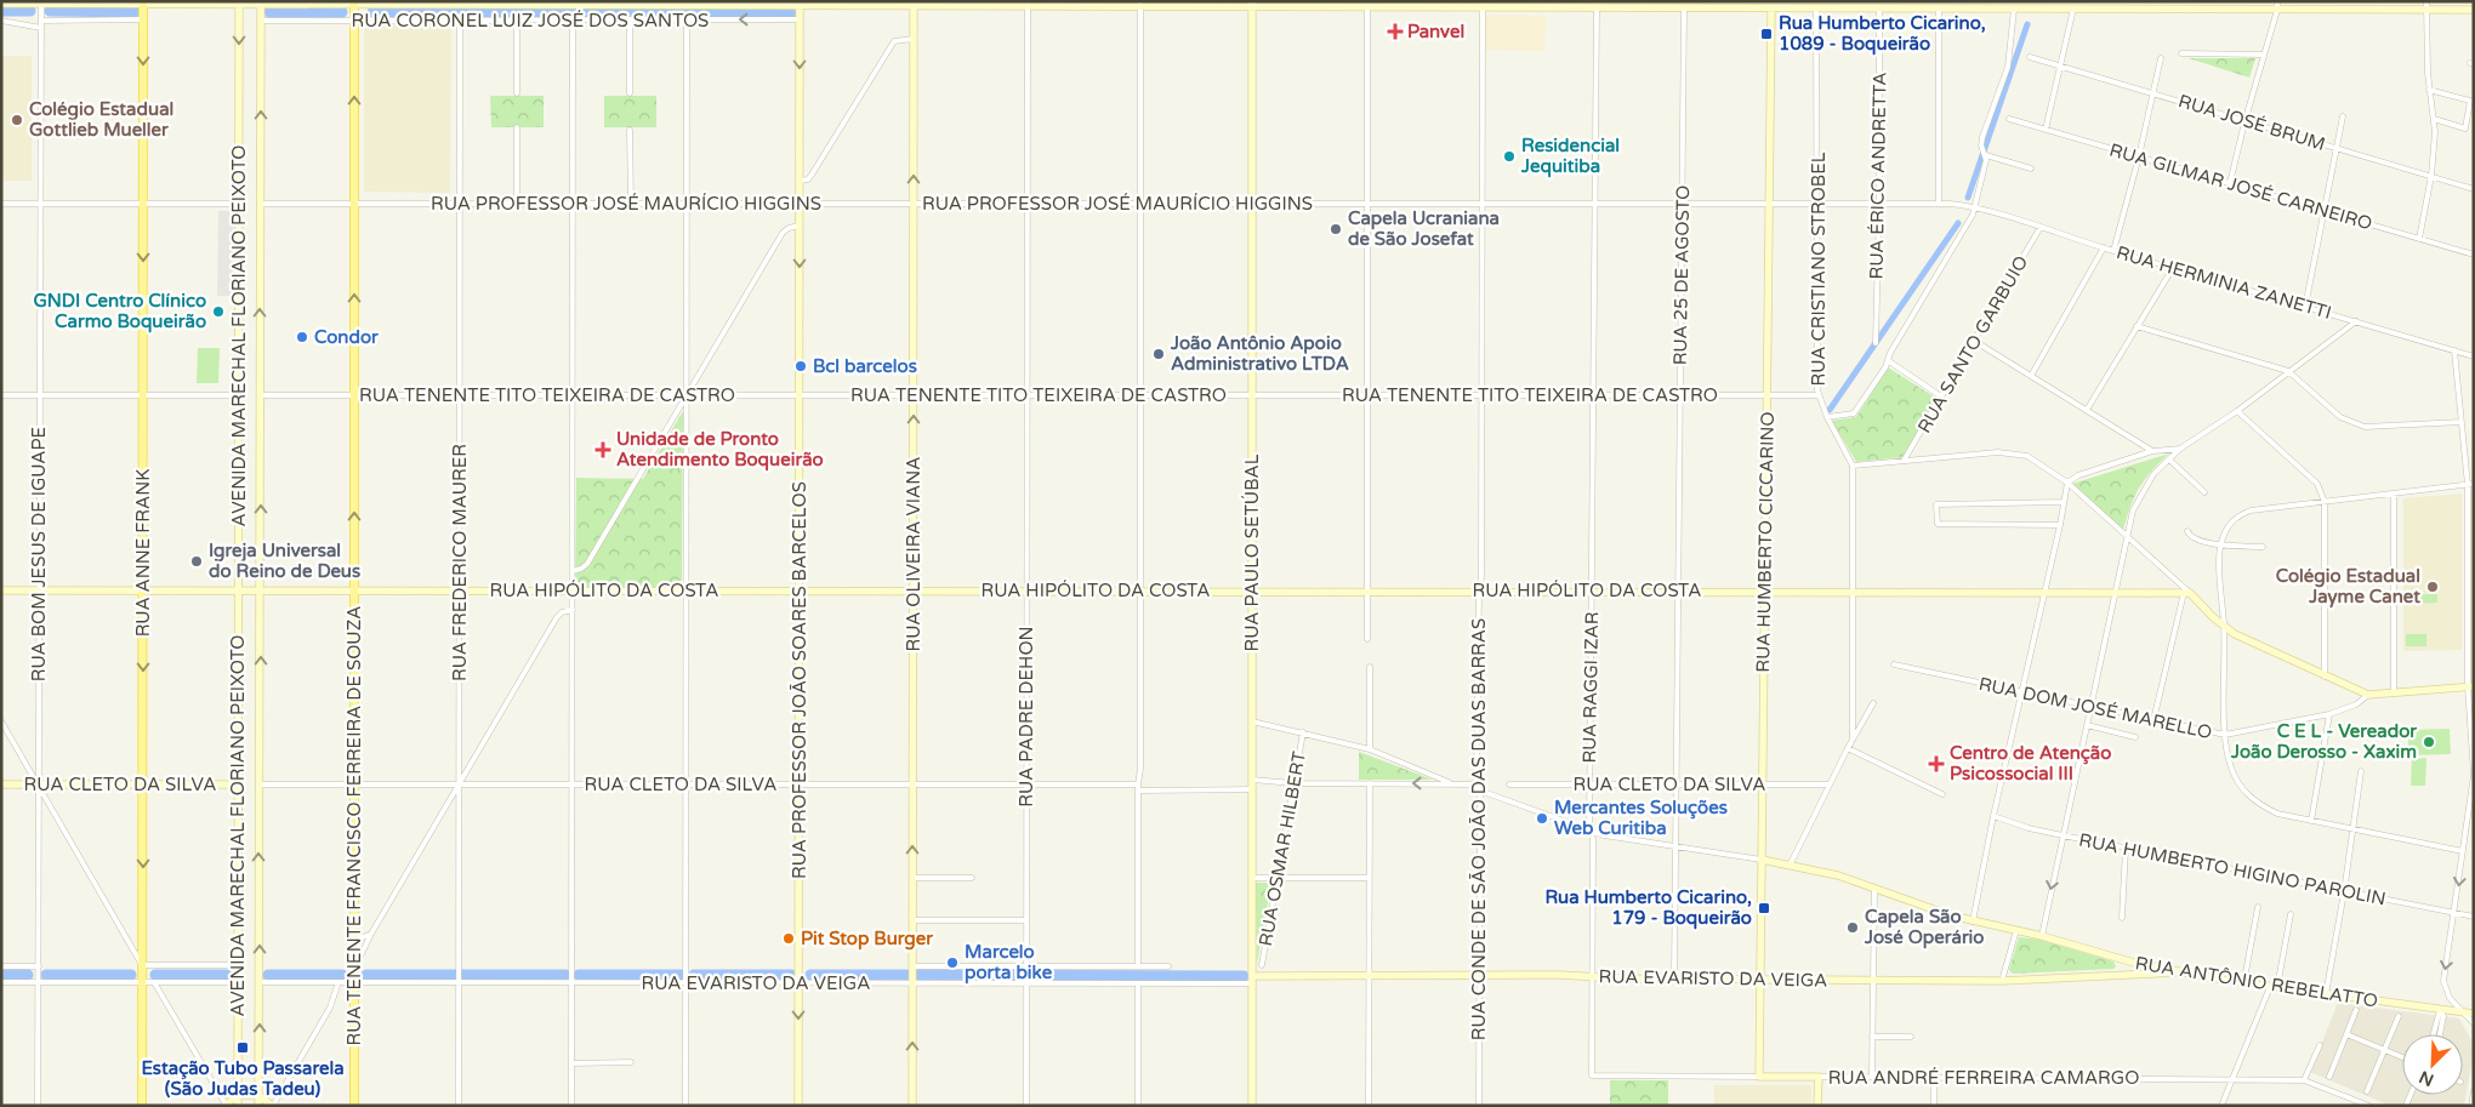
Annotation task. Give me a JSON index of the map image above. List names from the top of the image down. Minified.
{"streets":{"main road":["RUA ANNE FRANK","RUA TENENTE FRANCISCO FERREIRA DE SOUZA"],"street":["RUA CORONEL LUIZ JOSÉ DOS SANTOS","RUA JOSÉ BRUM","RUA ÉRICO ANDRETTA","RUA GILMAR JOSÉ CARNEIRO","RUA PROFESSOR JOSÉ MAURÍCIO HIGGINS","RUA CRISTIANO STROBEL","RUA 25 DE AGOSTO","RUA HERMINIA ZANETTI","AVENIDA MARECHAL FLORIANO PEIXOTO","RUA SANTO GARBUIO","RUA TENENTE TITO TEIXEIRA DE CASTRO","RUA HUMBERTO CICCARINO","RUA PAULO SETÚBAL","RUA BOM JESUS DE IGUAPE","RUA OLIVEIRA VIANA","RUA FREDERICO MAURER","RUA HIPÓLITO DA COSTA","RUA PROFESSOR JOÃO SOARES BARCELOS","RUA RAGGI IZAR","RUA DOM JOSÉ MARELLO","RUA PADRE DEHON","RUA CLETO DA SILVA","RUA CONDE DE SÃO JOÃO DAS DUAS BARRAS","RUA OSMAR HILBERT","RUA HUMBERTO HIGINO PAROLIN","RUA EVARISTO DA VEIGA","RUA ANTÔNIO REBELATTO","RUA ANDRÉ FERREIRA CAMARGO"]},"crossings":[["RUA CORONEL LUIZ JOSÉ DOS SANTOS","RUA ÉRICO ANDRETTA"],["RUA CORONEL LUIZ JOSÉ DOS SANTOS","RUA CRISTIANO STROBEL"],["RUA CORONEL LUIZ JOSÉ DOS SANTOS","RUA 25 DE AGOSTO"],["RUA CORONEL LUIZ JOSÉ DOS SANTOS","AVENIDA MARECHAL FLORIANO PEIXOTO"],["RUA CORONEL LUIZ JOSÉ DOS SANTOS","RUA HUMBERTO CICCARINO"],["RUA CORONEL LUIZ JOSÉ DOS SANTOS","RUA ANNE FRANK"],["RUA CORONEL LUIZ JOSÉ DOS SANTOS","RUA PAULO SETÚBAL"],["RUA CORONEL LUIZ JOSÉ DOS SANTOS","RUA BOM JESUS DE IGUAPE"],["RUA CORONEL LUIZ JOSÉ DOS SANTOS","RUA OLIVEIRA VIANA"],["RUA CORONEL LUIZ JOSÉ DOS SANTOS","RUA FREDERICO MAURER"],["RUA CORONEL LUIZ JOSÉ DOS SANTOS","RUA PROFESSOR JOÃO SOARES BARCELOS"],["RUA CORONEL LUIZ JOSÉ DOS SANTOS","RUA RAGGI IZAR"],["RUA CORONEL LUIZ JOSÉ DOS SANTOS","RUA PADRE DEHON"],["RUA CORONEL LUIZ JOSÉ DOS SANTOS","RUA TENENTE FRANCISCO FERREIRA DE SOUZA"],["RUA CORONEL LUIZ JOSÉ DOS SANTOS","RUA CONDE DE SÃO JOÃO DAS DUAS BARRAS"],["RUA ÉRICO ANDRETTA","RUA PROFESSOR JOSÉ MAURÍCIO HIGGINS"],["RUA PROFESSOR JOSÉ MAURÍCIO HIGGINS","RUA CRISTIANO STROBEL"],["RUA PROFESSOR JOSÉ MAURÍCIO HIGGINS","RUA 25 DE AGOSTO"],["RUA PROFESSOR JOSÉ MAURÍCIO HIGGINS","RUA HERMINIA ZANETTI"],["RUA PROFESSOR JOSÉ MAURÍCIO HIGGINS","AVENIDA MARECHAL FLORIANO PEIXOTO"],["RUA PROFESSOR JOSÉ MAURÍCIO HIGGINS","RUA HUMBERTO CICCARINO"],["RUA PROFESSOR JOSÉ MAURÍCIO HIGGINS","RUA PAULO SETÚBAL"],["RUA PROFESSOR JOSÉ MAURÍCIO HIGGINS","RUA OLIVEIRA VIANA"],["RUA PROFESSOR JOSÉ MAURÍCIO HIGGINS","RUA FREDERICO MAURER"],["RUA PROFESSOR JOSÉ MAURÍCIO HIGGINS","RUA PROFESSOR JOÃO SOARES BARCELOS"],["RUA PROFESSOR JOSÉ MAURÍCIO HIGGINS","RUA RAGGI IZAR"],["RUA PROFESSOR JOSÉ MAURÍCIO HIGGINS","RUA PADRE DEHON"],["RUA PROFESSOR JOSÉ MAURÍCIO HIGGINS","RUA TENENTE FRANCISCO FERREIRA DE SOUZA"],["RUA PROFESSOR JOSÉ MAURÍCIO HIGGINS","RUA CONDE DE SÃO JOÃO DAS DUAS BARRAS"],["RUA CRISTIANO STROBEL","RUA TENENTE TITO TEIXEIRA DE CASTRO"],["RUA CRISTIANO STROBEL","RUA HIPÓLITO DA COSTA"],["RUA 25 DE AGOSTO","RUA TENENTE TITO TEIXEIRA DE CASTRO"],["RUA 25 DE AGOSTO","RUA HIPÓLITO DA COSTA"],["RUA 25 DE AGOSTO","RUA CLETO DA SILVA"],["RUA 25 DE AGOSTO","RUA EVARISTO DA VEIGA"],["RUA 25 DE AGOSTO","RUA ANTÔNIO REBELATTO"],["RUA HERMINIA ZANETTI","RUA SANTO GARBUIO"],["AVENIDA MARECHAL FLORIANO PEIXOTO","RUA TENENTE TITO TEIXEIRA DE CASTRO"],["AVENIDA MARECHAL FLORIANO PEIXOTO","RUA HIPÓLITO DA COSTA"],["AVENIDA MARECHAL FLORIANO PEIXOTO","RUA CLETO DA SILVA"],["AVENIDA MARECHAL FLORIANO PEIXOTO","RUA EVARISTO DA VEIGA"],["RUA TENENTE TITO TEIXEIRA DE CASTRO","RUA HUMBERTO CICCARINO"],["RUA TENENTE TITO TEIXEIRA DE CASTRO","RUA PAULO SETÚBAL"],["RUA TENENTE TITO TEIXEIRA DE CASTRO","RUA OLIVEIRA VIANA"],["RUA TENENTE TITO TEIXEIRA DE CASTRO","RUA FREDERICO MAURER"],["RUA TENENTE TITO TEIXEIRA DE CASTRO","RUA PROFESSOR JOÃO SOARES BARCELOS"],["RUA TENENTE TITO TEIXEIRA DE CASTRO","RUA RAGGI IZAR"],["RUA TENENTE TITO TEIXEIRA DE CASTRO","RUA PADRE DEHON"],["RUA TENENTE TITO TEIXEIRA DE CASTRO","RUA TENENTE FRANCISCO FERREIRA DE SOUZA"],["RUA TENENTE TITO TEIXEIRA DE CASTRO","RUA CONDE DE SÃO JOÃO DAS DUAS BARRAS"],["RUA HUMBERTO CICCARINO","RUA HIPÓLITO DA COSTA"],["RUA HUMBERTO CICCARINO","RUA CLETO DA SILVA"],["RUA HUMBERTO CICCARINO","RUA EVARISTO DA VEIGA"],["RUA HUMBERTO CICCARINO","RUA ANTÔNIO REBELATTO"],["RUA HUMBERTO CICCARINO","RUA ANDRÉ FERREIRA CAMARGO"],["RUA ANNE FRANK","RUA HIPÓLITO DA COSTA"],["RUA ANNE FRANK","RUA CLETO DA SILVA"],["RUA PAULO SETÚBAL","RUA HIPÓLITO DA COSTA"],["RUA PAULO SETÚBAL","RUA CLETO DA SILVA"],["RUA PAULO SETÚBAL","RUA EVARISTO DA VEIGA"],["RUA BOM JESUS DE IGUAPE","RUA HIPÓLITO DA COSTA"],["RUA BOM JESUS DE IGUAPE","RUA CLETO DA SILVA"],["RUA OLIVEIRA VIANA","RUA HIPÓLITO DA COSTA"],["RUA OLIVEIRA VIANA","RUA CLETO DA SILVA"],["RUA OLIVEIRA VIANA","RUA EVARISTO DA VEIGA"],["RUA FREDERICO MAURER","RUA HIPÓLITO DA COSTA"],["RUA FREDERICO MAURER","RUA CLETO DA SILVA"],["RUA FREDERICO MAURER","RUA EVARISTO DA VEIGA"],["RUA HIPÓLITO DA COSTA","RUA PROFESSOR JOÃO SOARES BARCELOS"],["RUA HIPÓLITO DA COSTA","RUA RAGGI IZAR"],["RUA HIPÓLITO DA COSTA","RUA PADRE DEHON"],["RUA HIPÓLITO DA COSTA","RUA TENENTE FRANCISCO FERREIRA DE SOUZA"],["RUA HIPÓLITO DA COSTA","RUA CONDE DE SÃO JOÃO DAS DUAS BARRAS"],["RUA PROFESSOR JOÃO SOARES BARCELOS","RUA CLETO DA SILVA"],["RUA PROFESSOR JOÃO SOARES BARCELOS","RUA EVARISTO DA VEIGA"],["RUA RAGGI IZAR","RUA CLETO DA SILVA"],["RUA RAGGI IZAR","RUA EVARISTO DA VEIGA"],["RUA RAGGI IZAR","RUA ANTÔNIO REBELATTO"],["RUA RAGGI IZAR","RUA ANDRÉ FERREIRA CAMARGO"],["RUA PADRE DEHON","RUA CLETO DA SILVA"],["RUA PADRE DEHON","RUA EVARISTO DA VEIGA"],["RUA CLETO DA SILVA","RUA TENENTE FRANCISCO FERREIRA DE SOUZA"],["RUA TENENTE FRANCISCO FERREIRA DE SOUZA","RUA EVARISTO DA VEIGA"],["RUA CONDE DE SÃO JOÃO DAS DUAS BARRAS","RUA EVARISTO DA VEIGA"],["RUA CONDE DE SÃO JOÃO DAS DUAS BARRAS","RUA ANTÔNIO REBELATTO"],["RUA EVARISTO DA VEIGA","RUA ANTÔNIO REBELATTO"]],"one_way":["RUA ANNE FRANK","RUA OLIVEIRA VIANA","RUA PROFESSOR JOÃO SOARES BARCELOS","RUA TENENTE FRANCISCO FERREIRA DE SOUZA"],"places":{"health":["Panvel","Unidade de Pronto Atendimento Boqueirão","Centro de Atenção Psicossocial III"],"transit":["Rua Humberto Cicarino, 1089 - Boqueirão","Rua Humberto Cicarino, 179 - Boqueirão","Estação Tubo Passarela (São Judas Tadeu)"],"other":["Colégio Estadual Gottlieb Mueller","Residencial Jequitiba","Capela Ucraniana de São Josefat","GNDI Centro Clínico Carmo Boqueirão","Condor","João Antônio Apoio Administrativo LTDA","Bcl barcelos","Igreja Universal do Reino de Deus","Colégio Estadual Jayme Canet","C E L - Vereador João Derosso - Xaxim","Mercantes Soluções Web Curitiba","Capela São José Operário","Pit Stop Burger","Marcelo porta bike"]},"north":"bottom left"}
